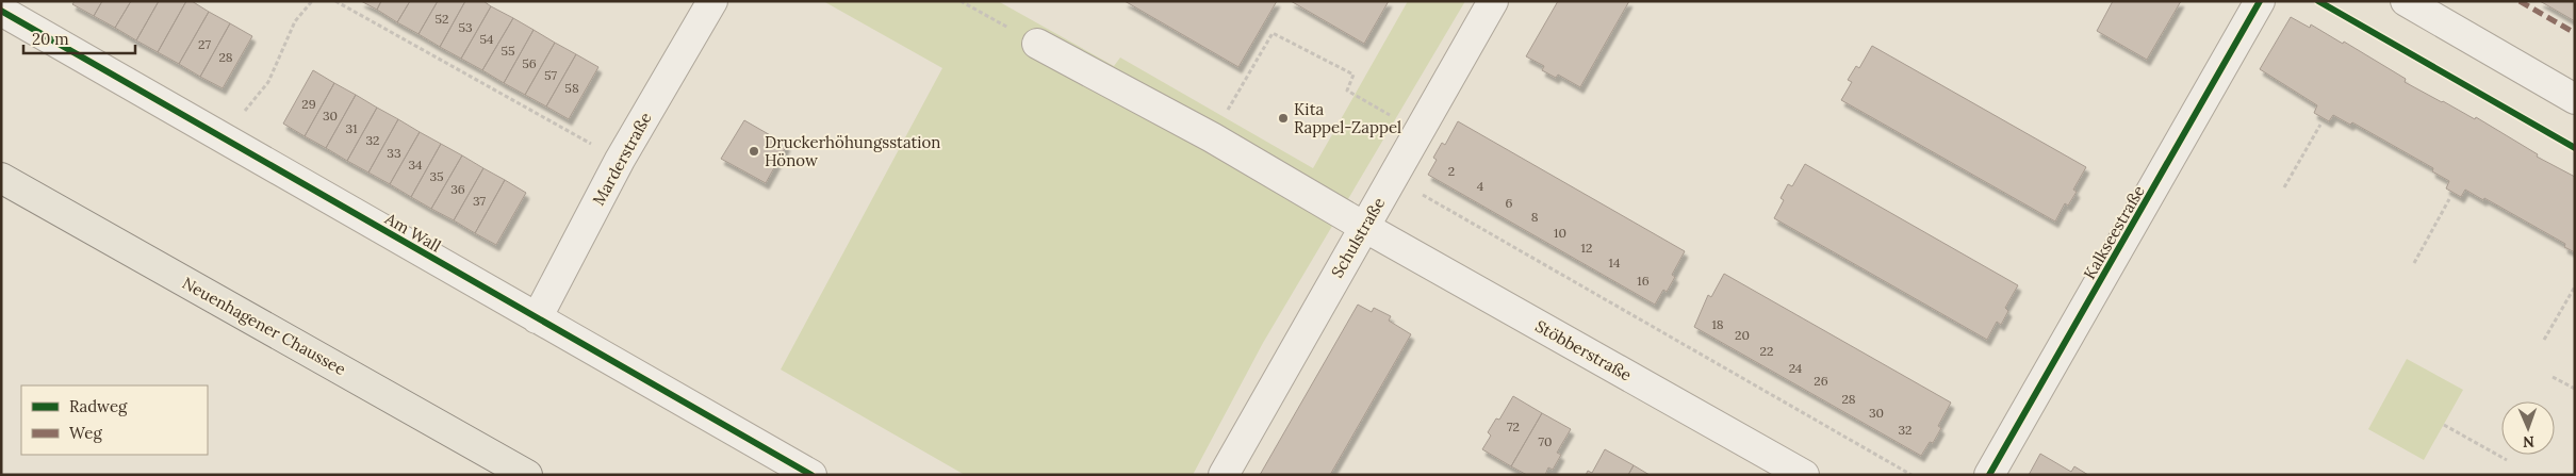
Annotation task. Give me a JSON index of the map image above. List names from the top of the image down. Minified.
{"streets":{"main road":["Neuenhagener Chaussee"],"street":["Marderstraße","Am Wall","Kalkseestraße","Schulstraße","Stöbberstraße"]},"crossings":[["Marderstraße","Am Wall"],["Schulstraße","Stöbberstraße"]],"places":["Kita Rappel-Zappel","Druckerhöhungsstation Hönow"],"house_numbers":["52","53","54","27","55","28","56","57","58","29","30","31","32","33","34","2","35","4","36","37","6","8","10","12","14","16","18","20","22","24","26","28","30","72","32","70"],"legend":["Radweg","Weg"],"scale_bar":"20 m","north":"bottom"}
